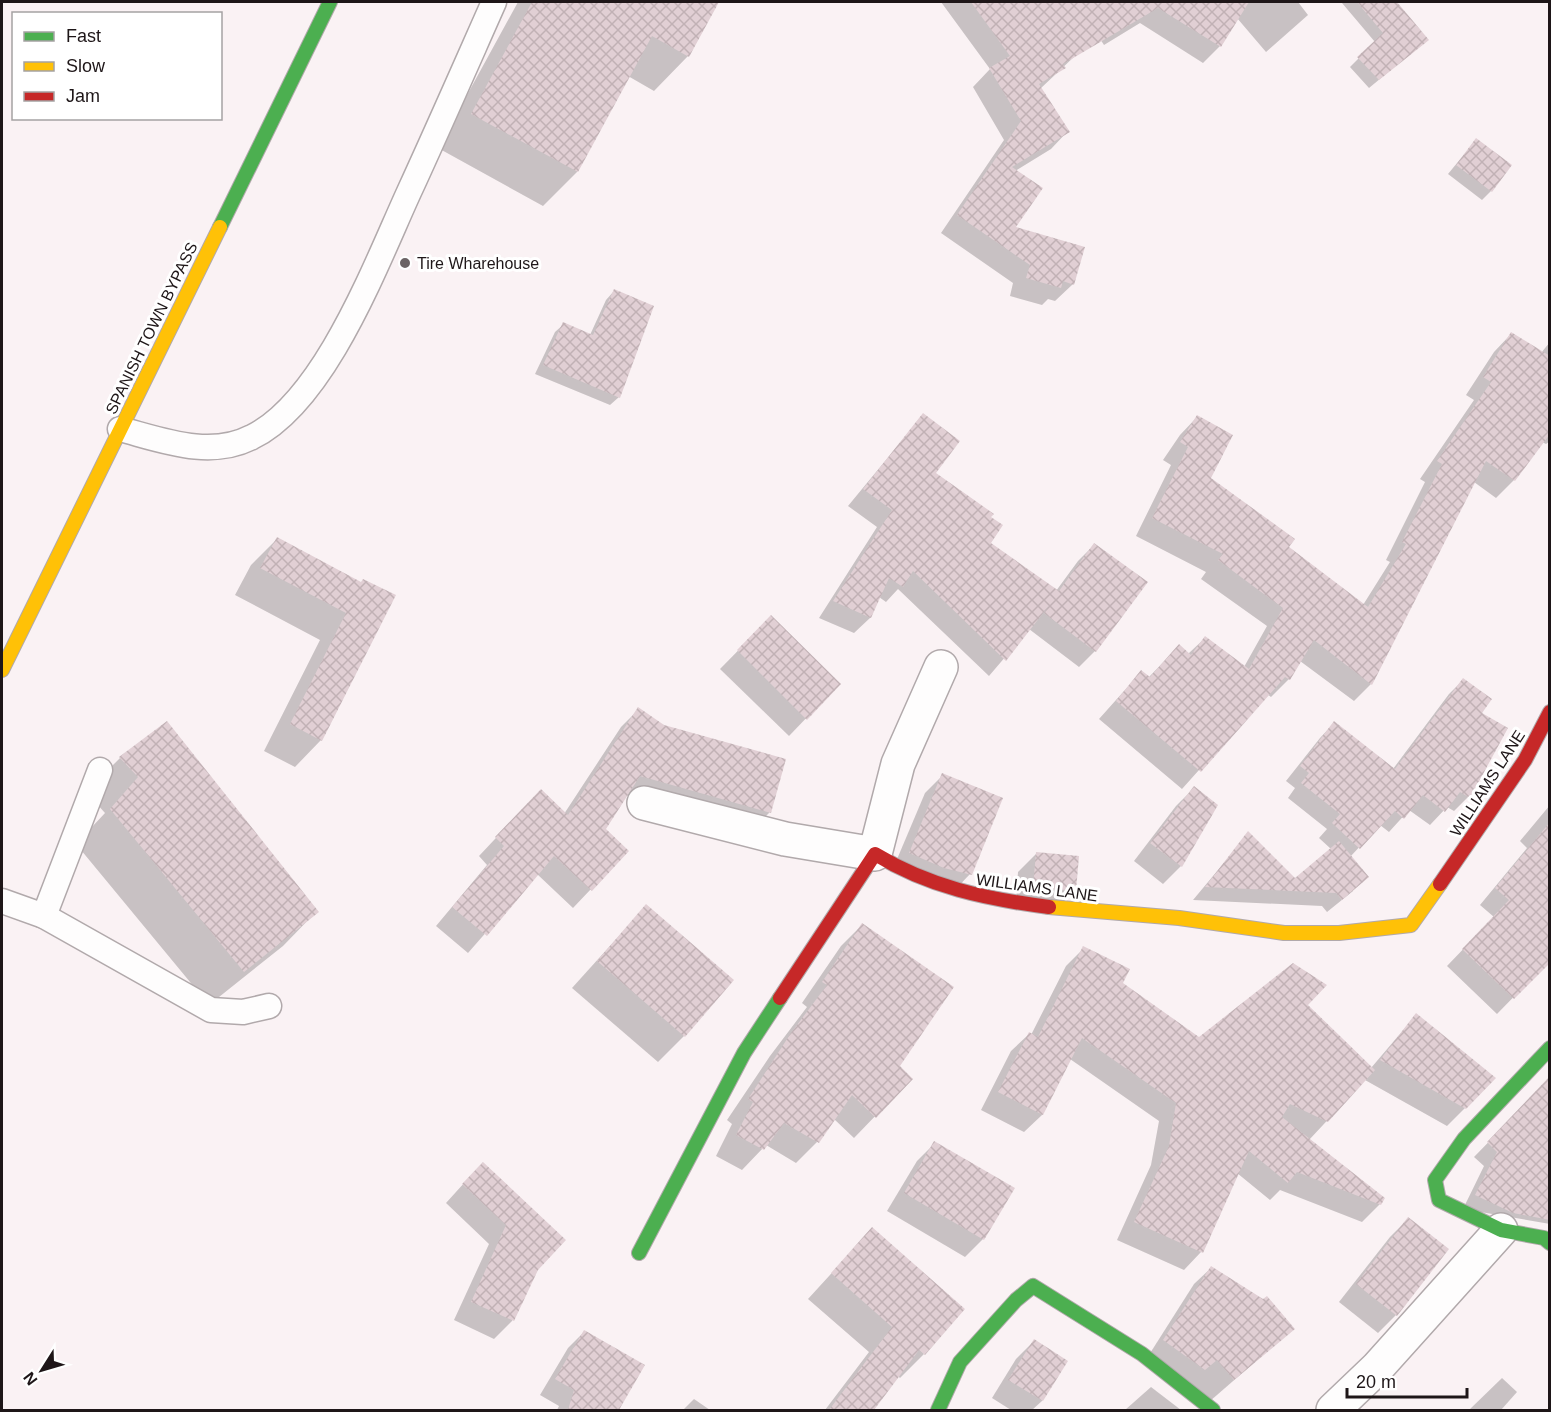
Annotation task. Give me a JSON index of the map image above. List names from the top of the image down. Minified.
{"streets":{"street":["SPANISH TOWN BYPASS","WILLIAMS LANE"]},"places":["Tire Wharehouse"],"legend":["Fast","Slow","Jam"],"scale_bar":"20 m","north":"bottom left"}
